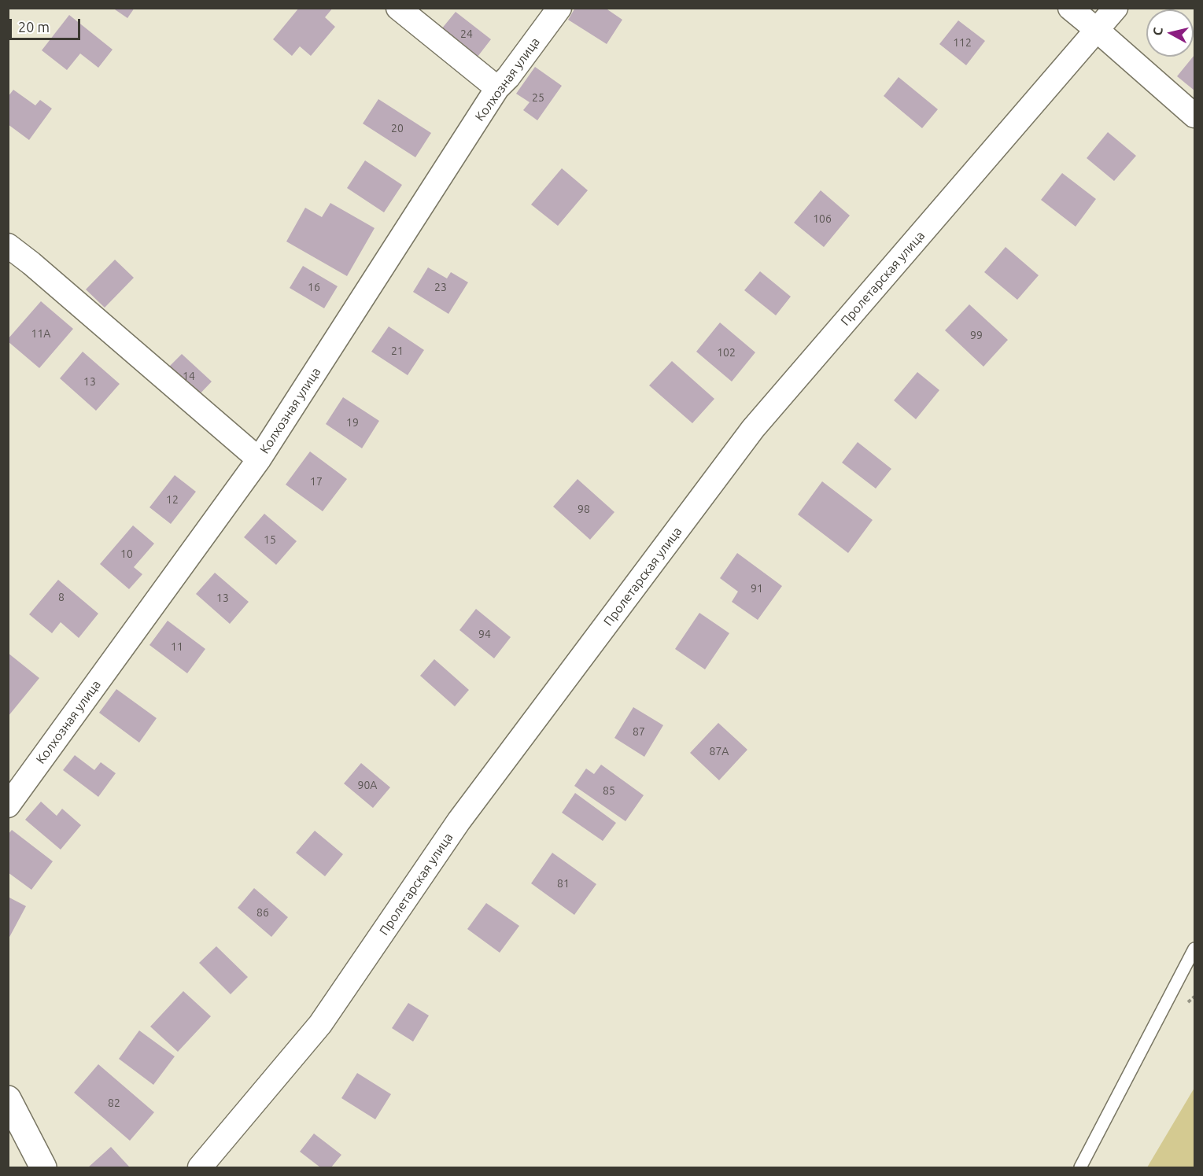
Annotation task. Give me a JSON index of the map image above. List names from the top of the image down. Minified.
{"streets":{"street":["Колхозная улица","Пролетарская улица"]},"house_numbers":["24","112","25","20","106","16","23","11А","99","21","102","14","13","19","17","12","98","15","10","91","8","13","94","11","87","87А","90А","85","81","86","82"],"scale_bar":"20 m","north":"left"}
